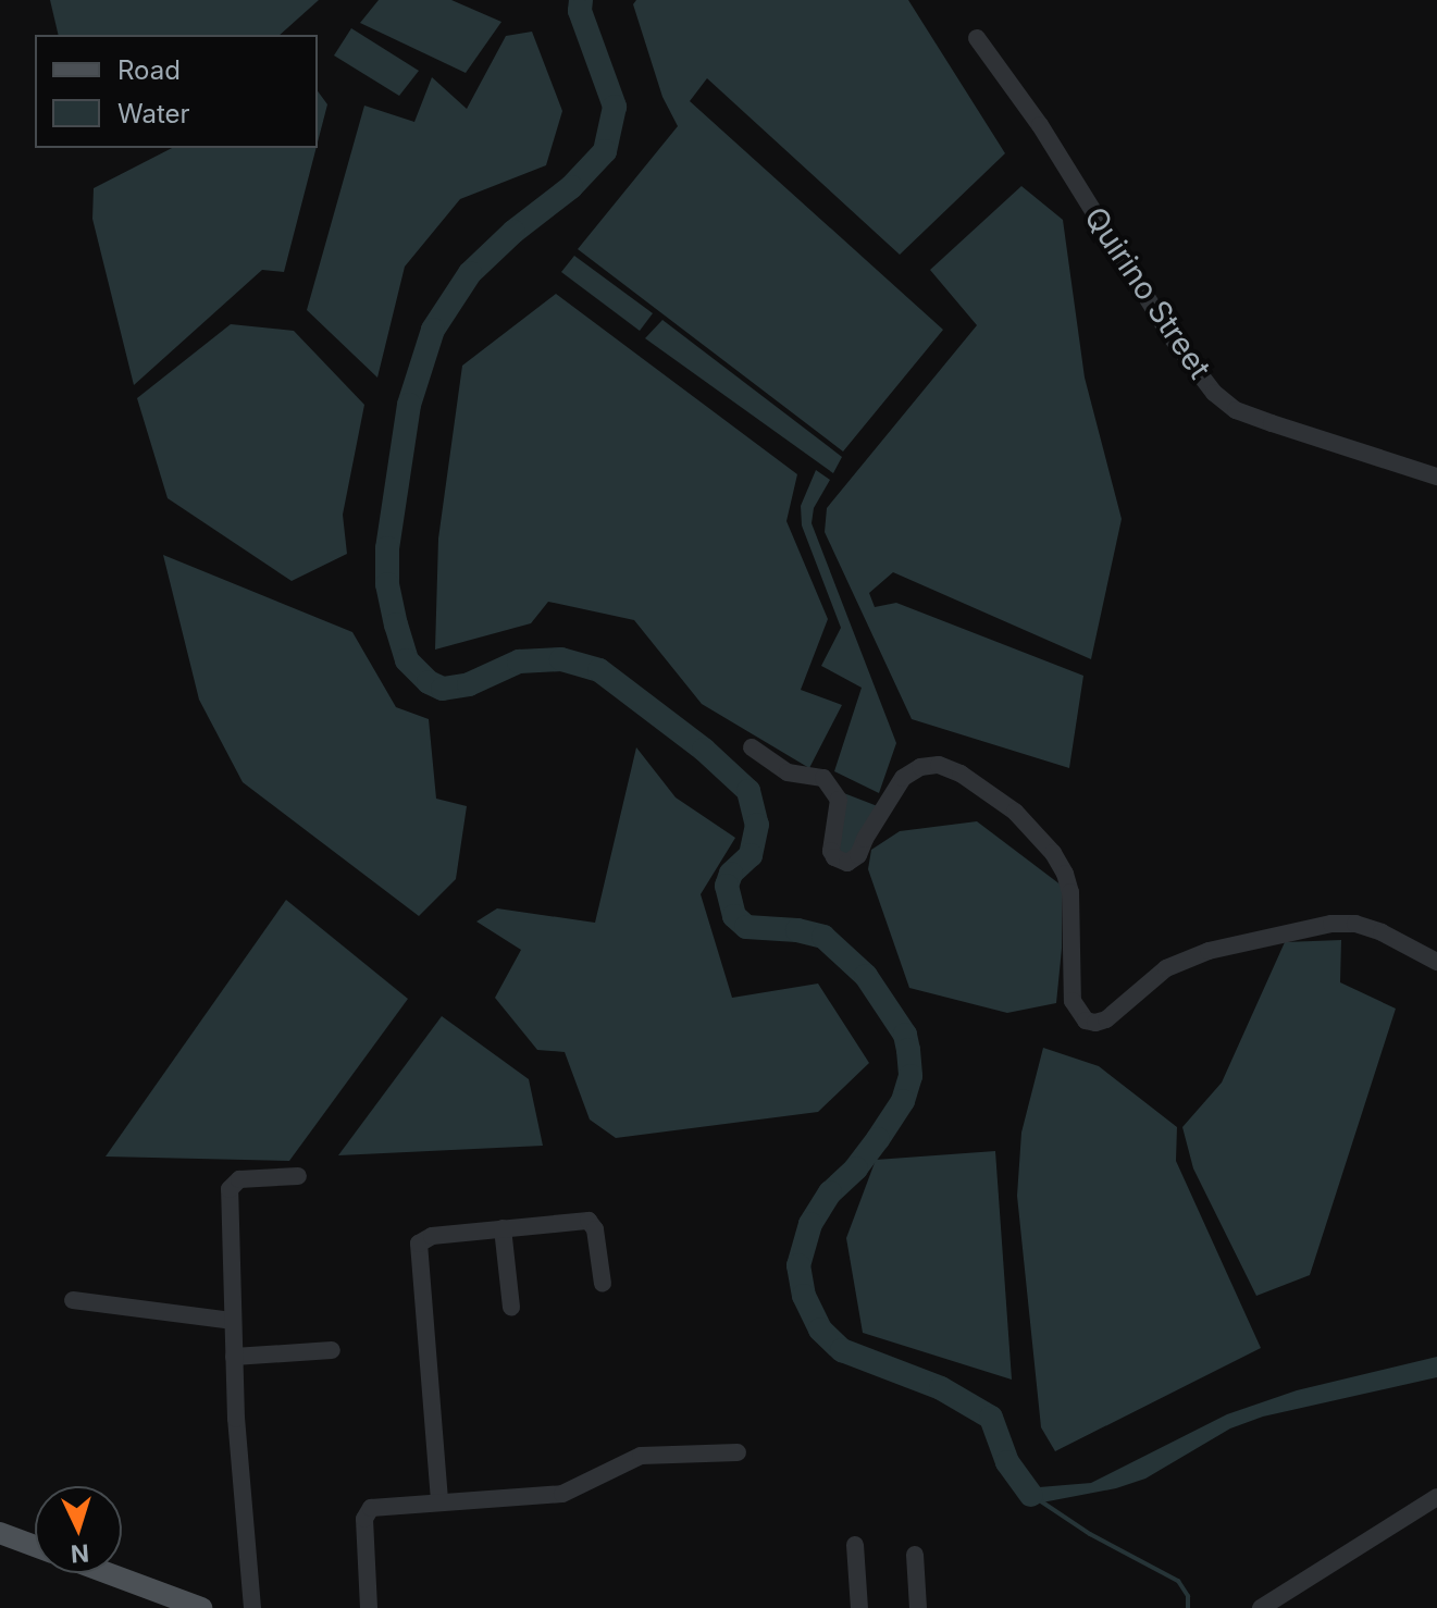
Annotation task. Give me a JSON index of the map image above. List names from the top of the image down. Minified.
{"streets":{"street":["Quirino Street"]},"legend":["Road","Water"],"north":"bottom"}
